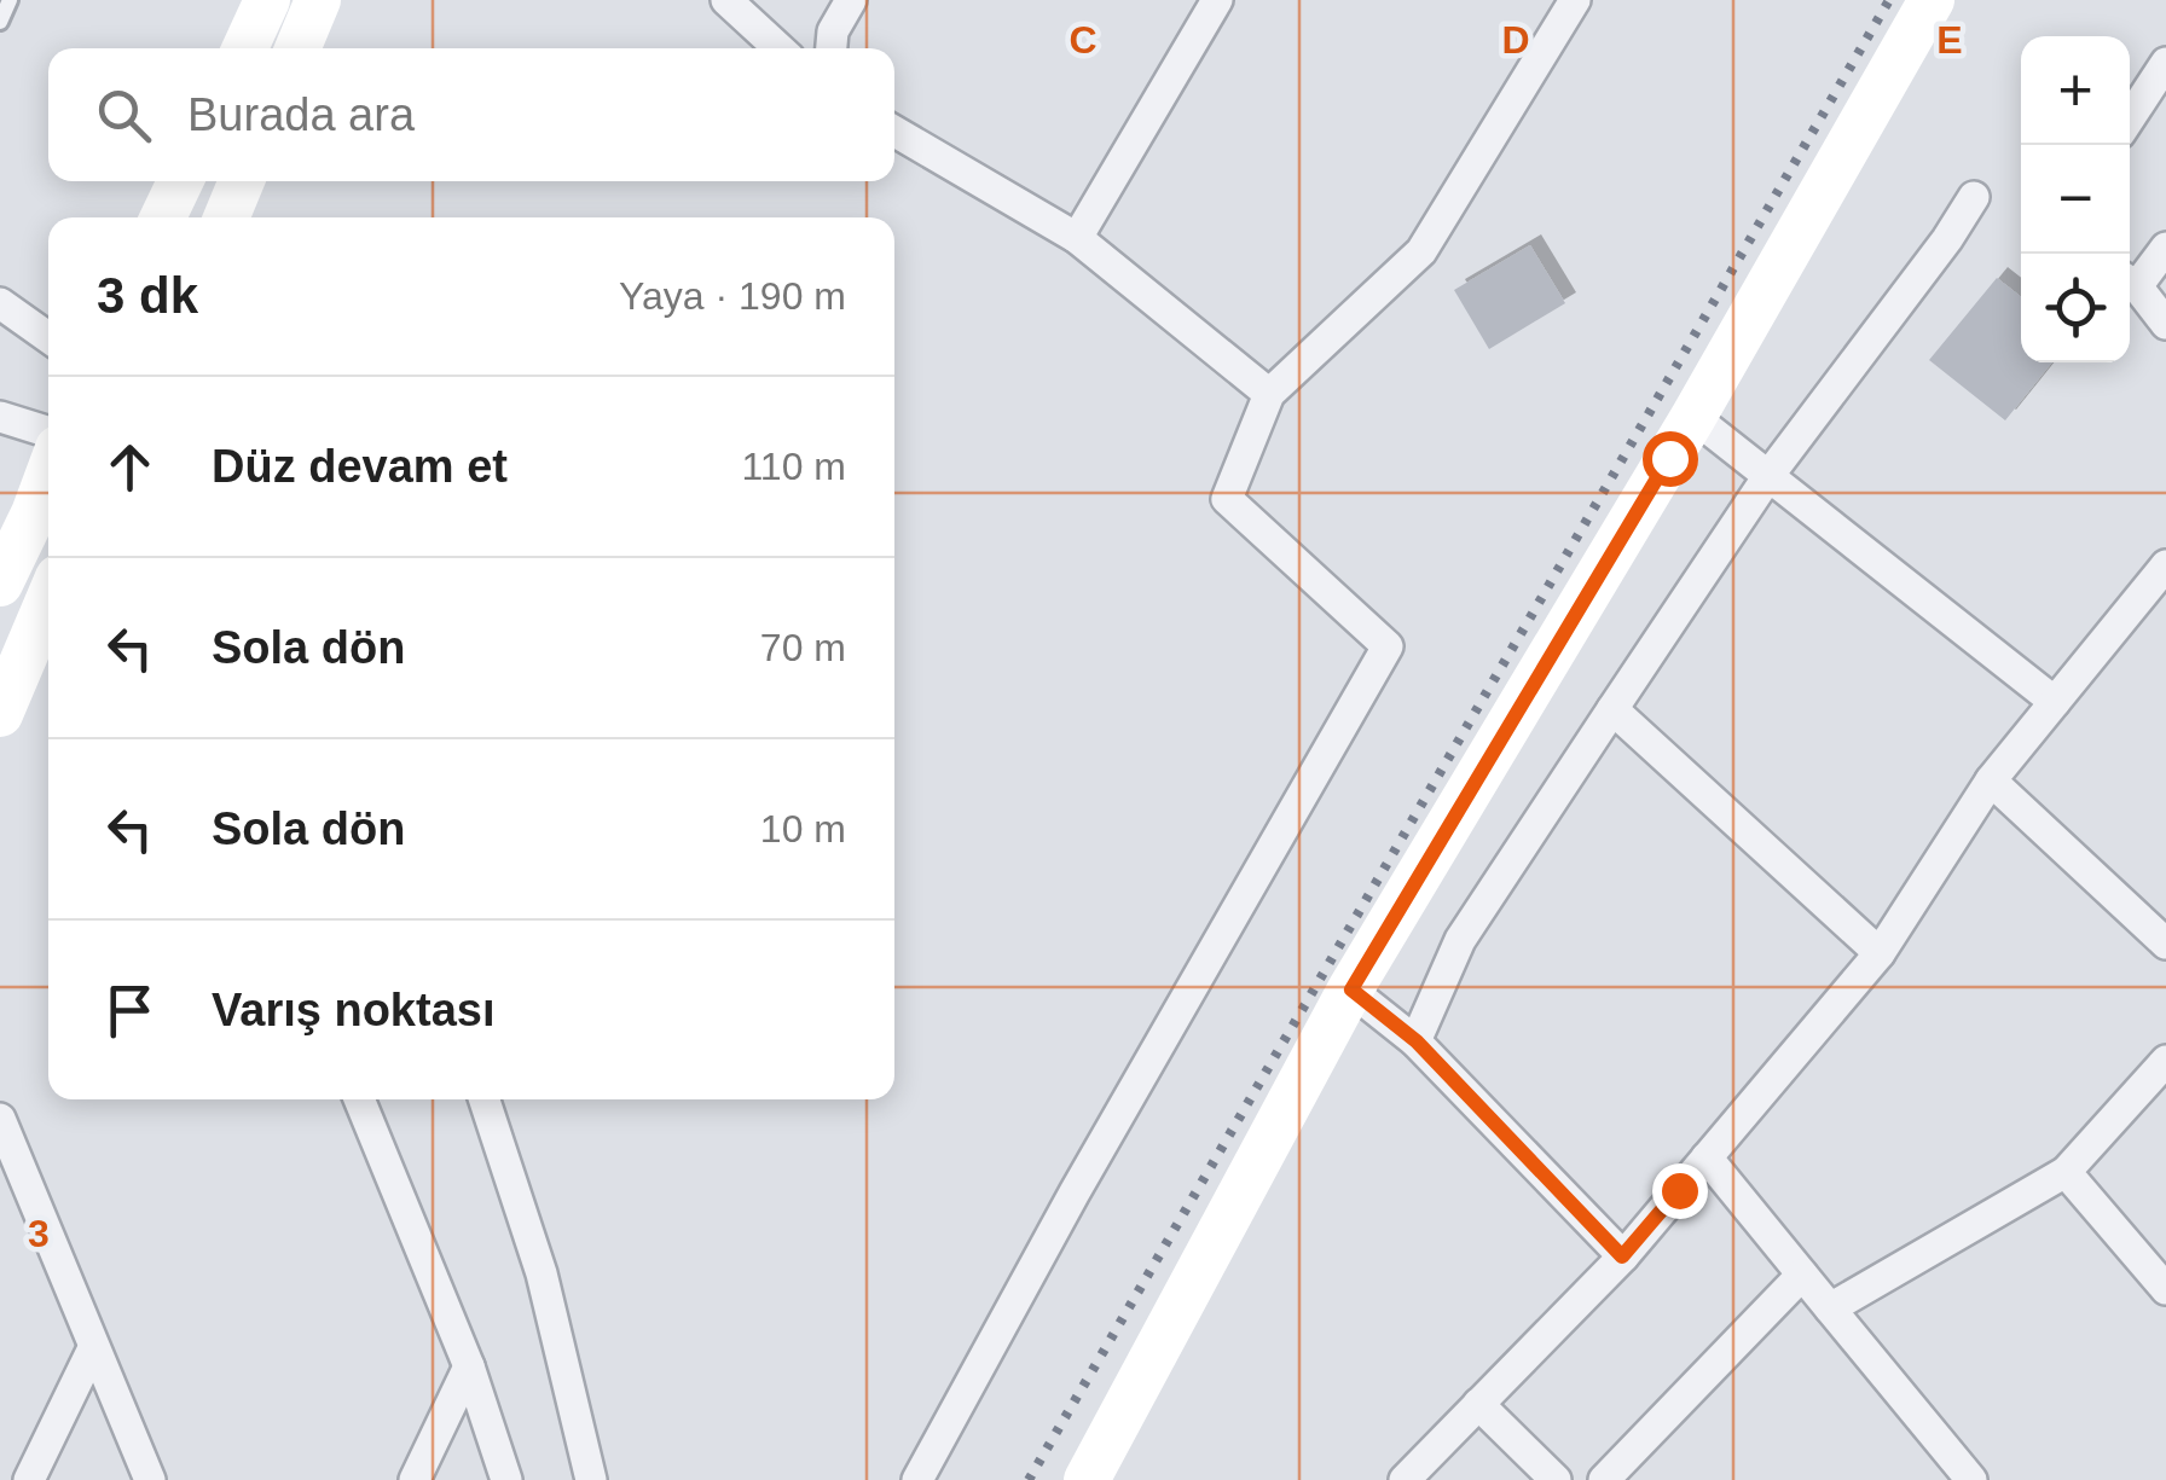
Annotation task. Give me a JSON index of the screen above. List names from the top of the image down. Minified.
{"page":{"map_buttons":["+","−"],"search":"Burada ara","heading":["3 dk","Yaya · 190 m"],"list":[["Düz devam et","110 m"],["Sola dön","70 m"],["Sola dön","10 m"],"Varış noktası"]},"grid":{"columns":["C","D","E"],"rows":["3"]}}
